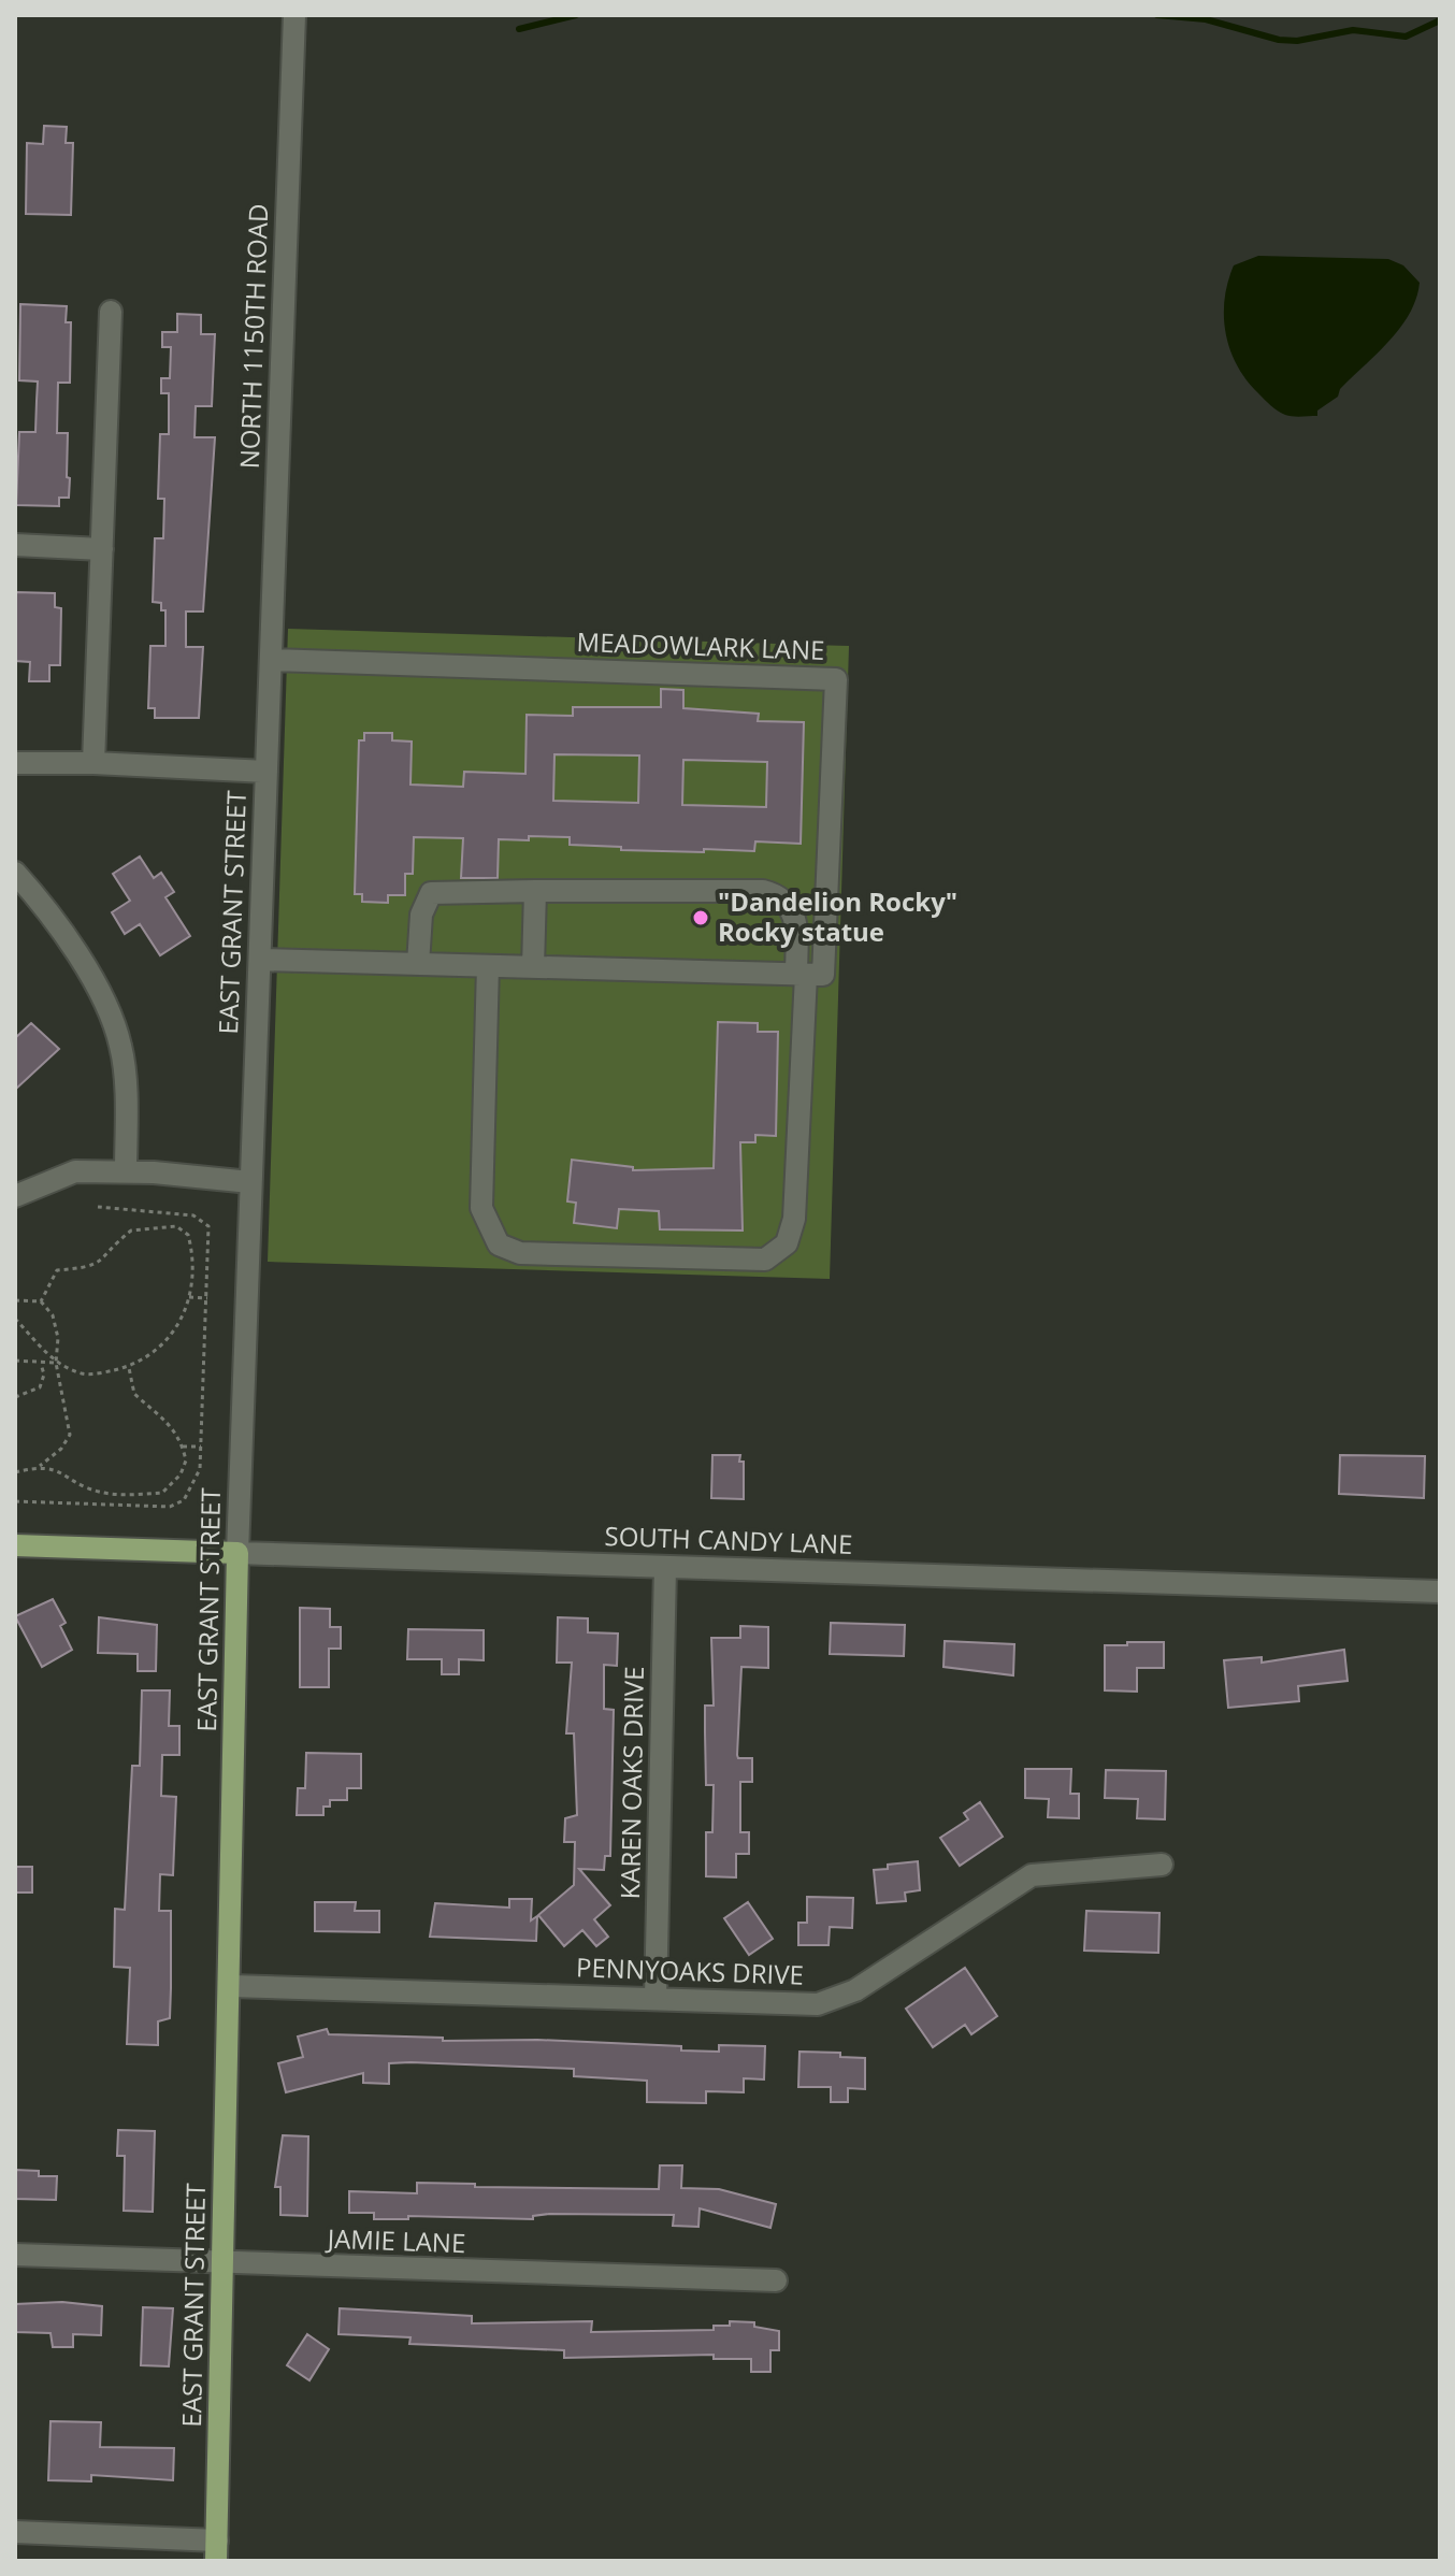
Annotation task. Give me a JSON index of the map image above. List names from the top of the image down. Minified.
{"streets":{"main road":["EAST GRANT STREET","SOUTH CANDY LANE"],"street":["NORTH 1150TH ROAD","MEADOWLARK LANE","KAREN OAKS DRIVE","PENNYOAKS DRIVE","JAMIE LANE"]},"crossings":[["NORTH 1150TH ROAD","MEADOWLARK LANE"],["NORTH 1150TH ROAD","EAST GRANT STREET"],["MEADOWLARK LANE","EAST GRANT STREET"],["EAST GRANT STREET","SOUTH CANDY LANE"],["EAST GRANT STREET","PENNYOAKS DRIVE"],["EAST GRANT STREET","JAMIE LANE"],["SOUTH CANDY LANE","KAREN OAKS DRIVE"],["KAREN OAKS DRIVE","PENNYOAKS DRIVE"]],"places":["\"Dandelion Rocky\" Rocky statue"]}
